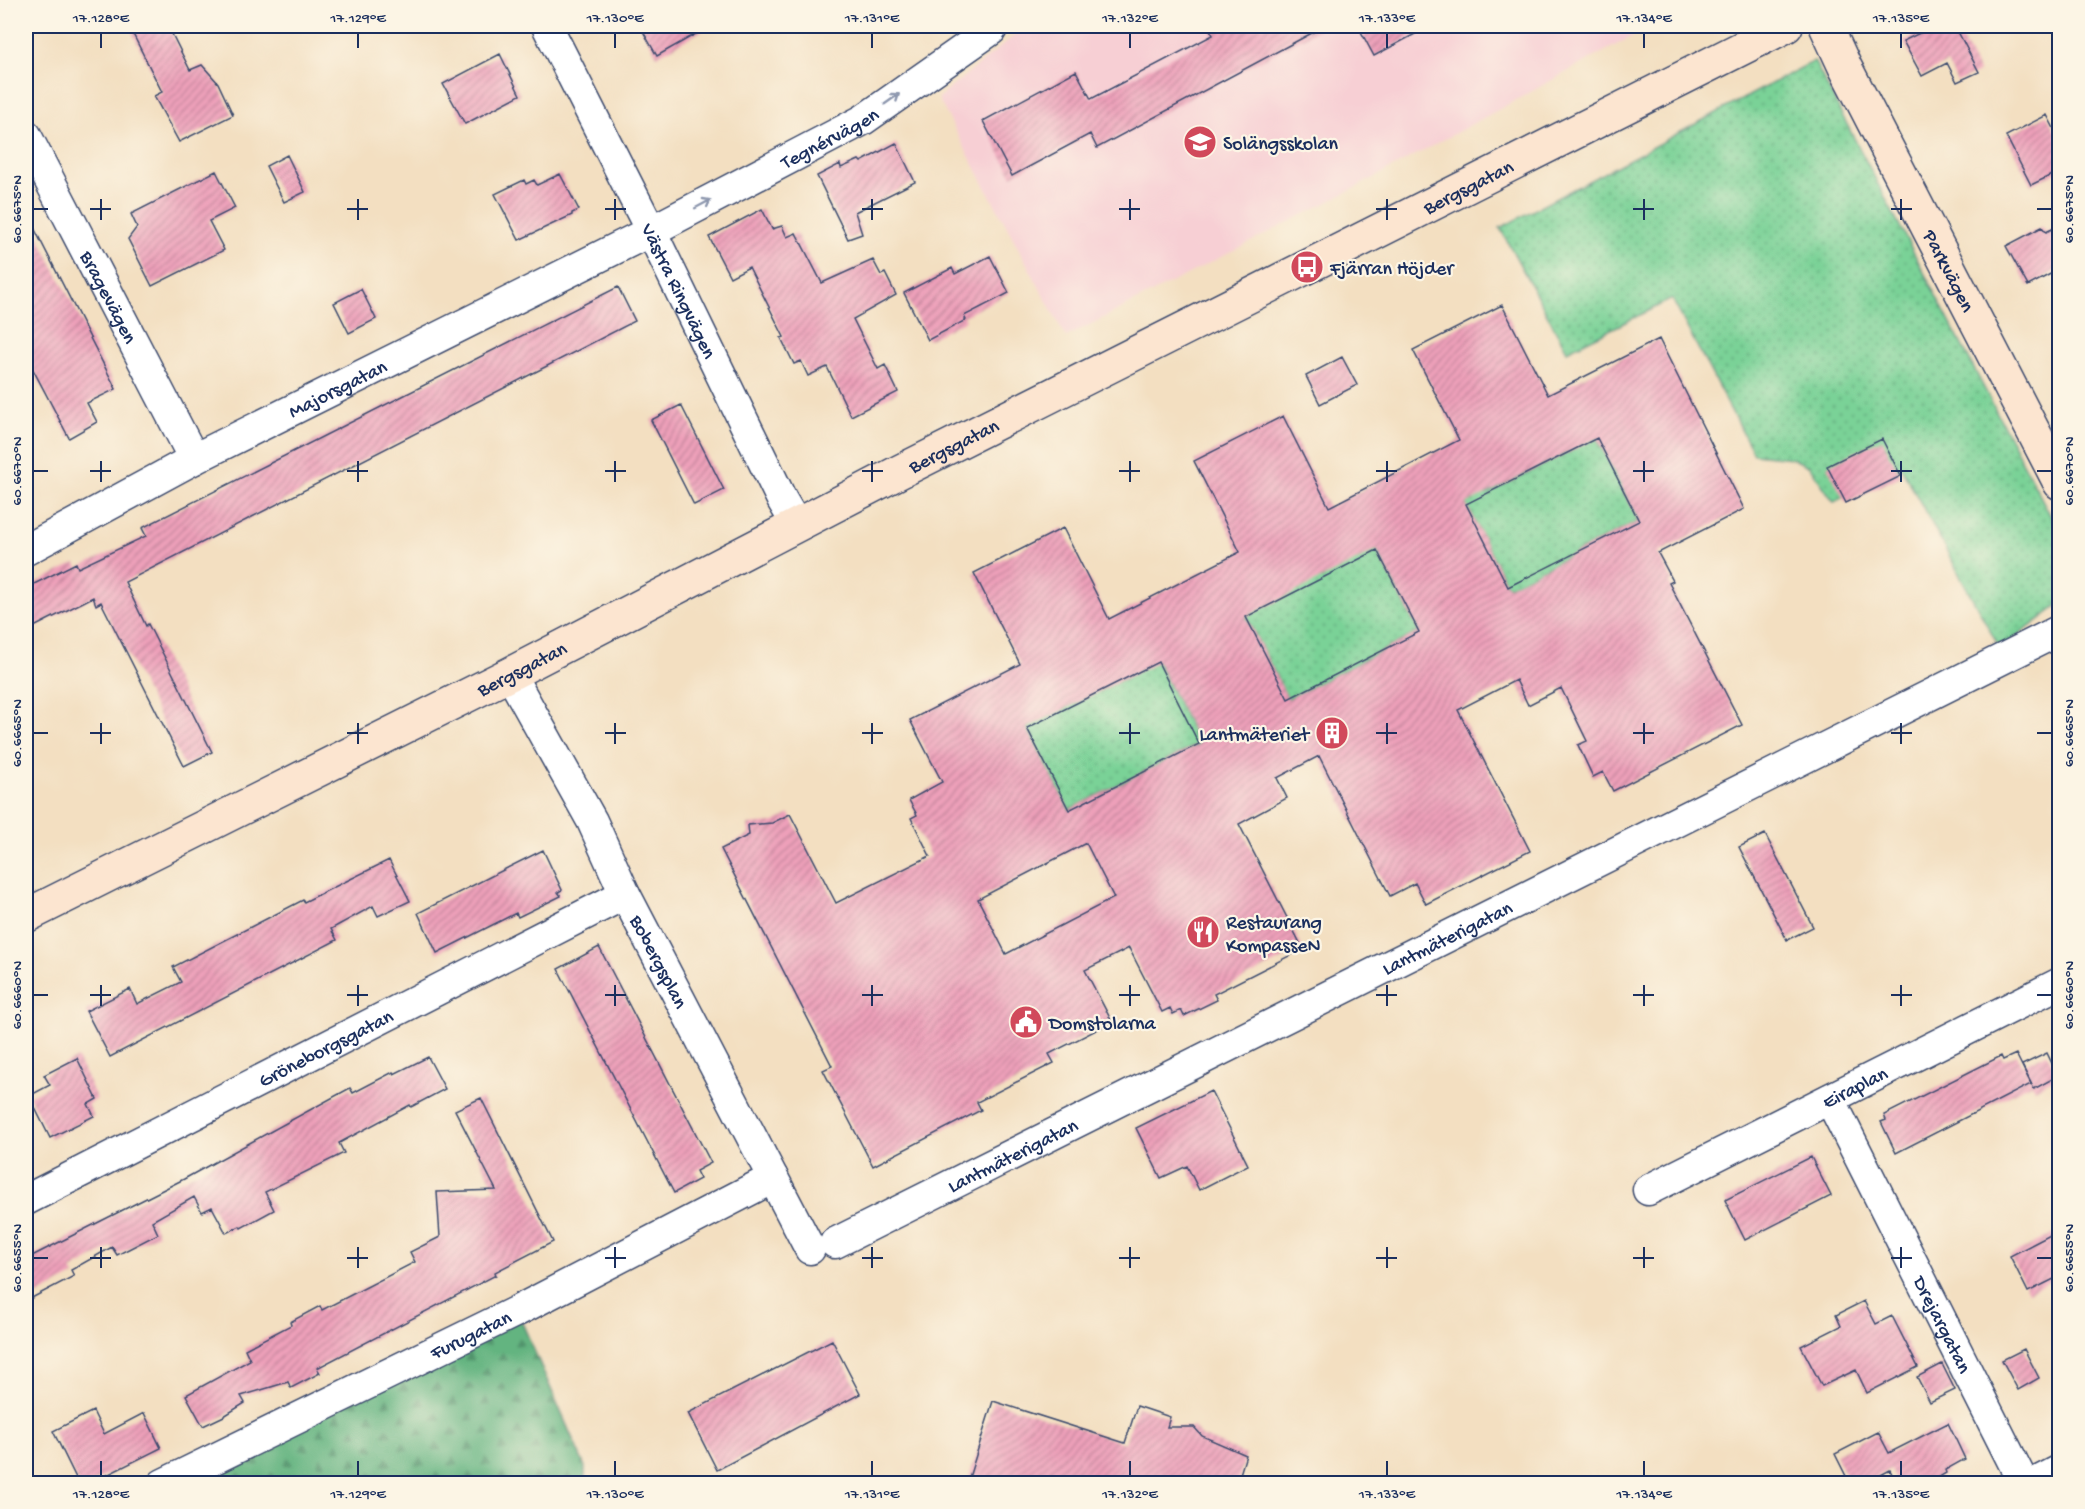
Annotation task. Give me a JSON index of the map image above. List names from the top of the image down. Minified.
{"streets":{"street":["Tegnérvägen","Bergsgatan","Parkvägen","Västra Ringvägen","Bragevägen","Majorsgatan","Lantmäterigatan","Bobergsplan","Gröneborgsgatan","Eiraplan","Drejargatan","Furugatan"]},"crossings":[["Tegnérvägen","Västra Ringvägen"],["Tegnérvägen","Majorsgatan"],["Bergsgatan","Västra Ringvägen"],["Bergsgatan","Bobergsplan"],["Västra Ringvägen","Majorsgatan"],["Bragevägen","Majorsgatan"],["Lantmäterigatan","Bobergsplan"],["Bobergsplan","Gröneborgsgatan"],["Bobergsplan","Furugatan"],["Eiraplan","Drejargatan"]],"one_way":["Tegnérvägen"],"places":{"school or university":["Solängsskolan"],"bus stop":["Fjärran Höjder"],"building":["Lantmäteriet"],"restaurant":["Restaurang KompasseN"],"public building":["Domstolarna"]},"coordinates":["17.128°E","17.129°E","17.130°E","17.131°E","17.132°E","17.133°E","17.134°E","17.135°E","60.6675°N","60.6670°N","60.6665°N","60.6660°N","60.6655°N"]}
